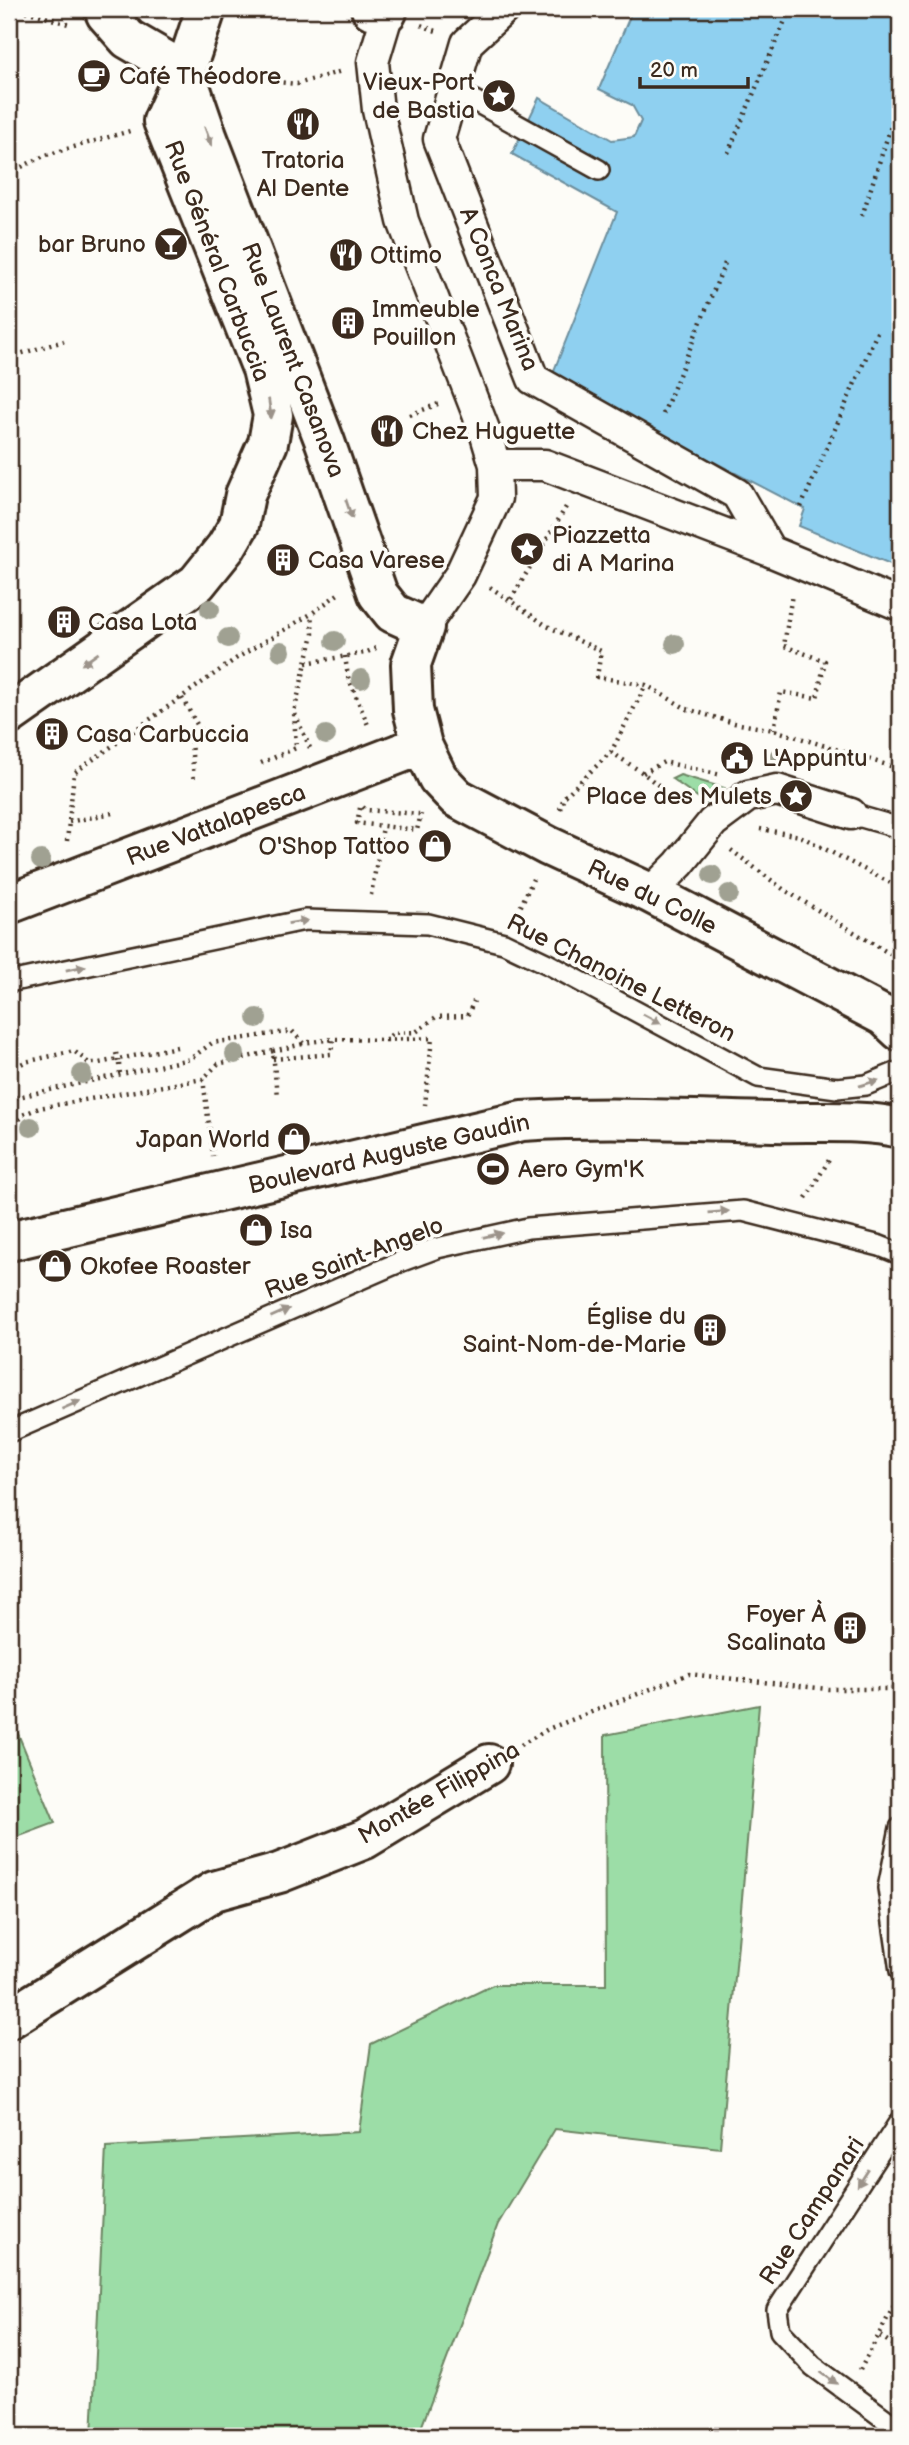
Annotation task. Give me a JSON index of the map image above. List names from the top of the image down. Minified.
{"streets":{"street":["Rue Général Carbuccia","A Conca Marina","Rue Laurent Casanova","Rue Vattalapesca","Rue du Colle","Boulevard Auguste Gaudin","Montée Filippina"],"lane":["Rue Chanoine Letteron","Rue Saint-Angelo","Rue Campanari"]},"crossings":[["Rue Général Carbuccia","Rue Laurent Casanova"],["Rue Laurent Casanova","Rue du Colle"],["Rue Vattalapesca","Rue du Colle"]],"one_way":["Rue Général Carbuccia","Rue Chanoine Letteron","Rue Saint-Angelo","Rue Campanari"],"places":{"cafe":["Café Théodore"],"place":["Vieux-Port de Bastia","Piazzetta di A Marina","Place des Mulets"],"restaurant":["Tratoria Al Dente","Ottimo","Chez Huguette"],"bar":["bar Bruno"],"building":["Immeuble Pouillon","Casa Varese","Casa Lota","Casa Carbuccia","Église du Saint-Nom-de-Marie","Foyer À Scalinata"],"public building":["L'Appuntu"],"shop":["O'Shop Tattoo","Japan World","Isa","Okofee Roaster"],"sports":["Aero Gym'K"]},"scale_bar":"20 m"}
